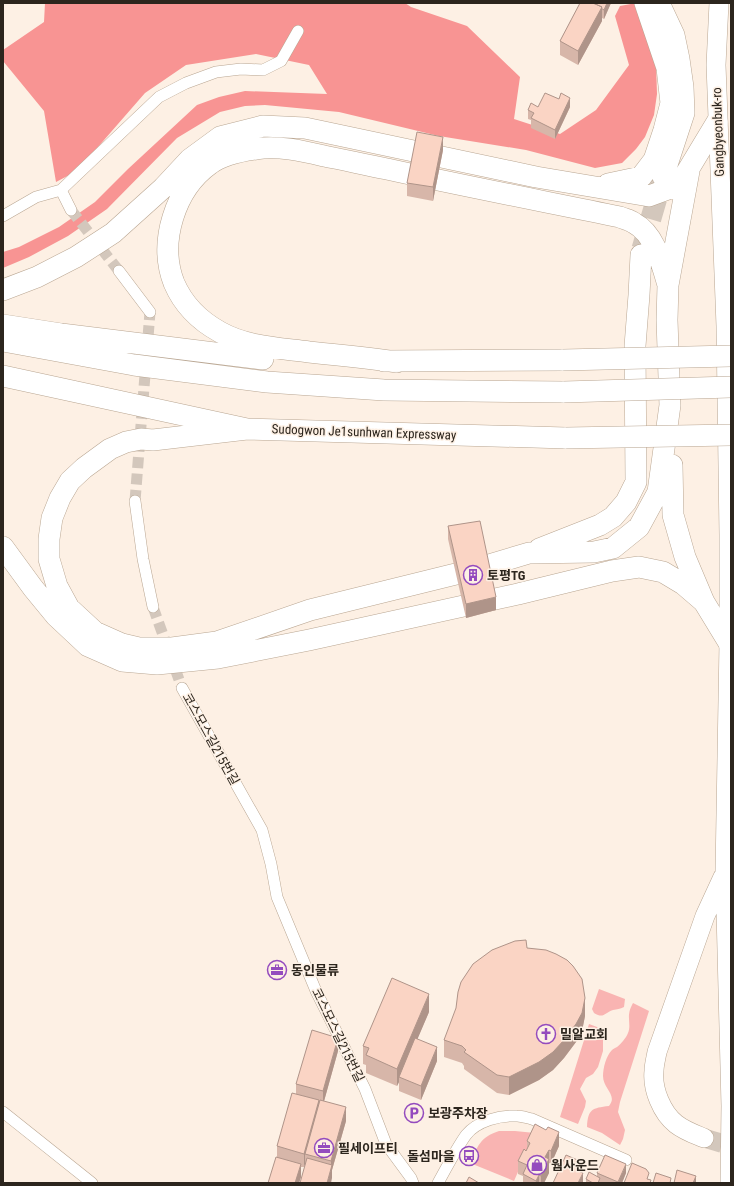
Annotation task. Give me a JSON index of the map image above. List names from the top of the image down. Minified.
{"streets":{"highway":["Gangbyeonbuk-ro","Sudogwon Je1sunhwan Expressway"],"street":["코스모스길215번길"]},"places":{"building":["토평TG"],"office":["동인물류","필세이프티"],"church":["밀알교회"],"parking":["보광주차장"],"bus stop":["돌섬마을"],"shop":["웜사운드"]}}
